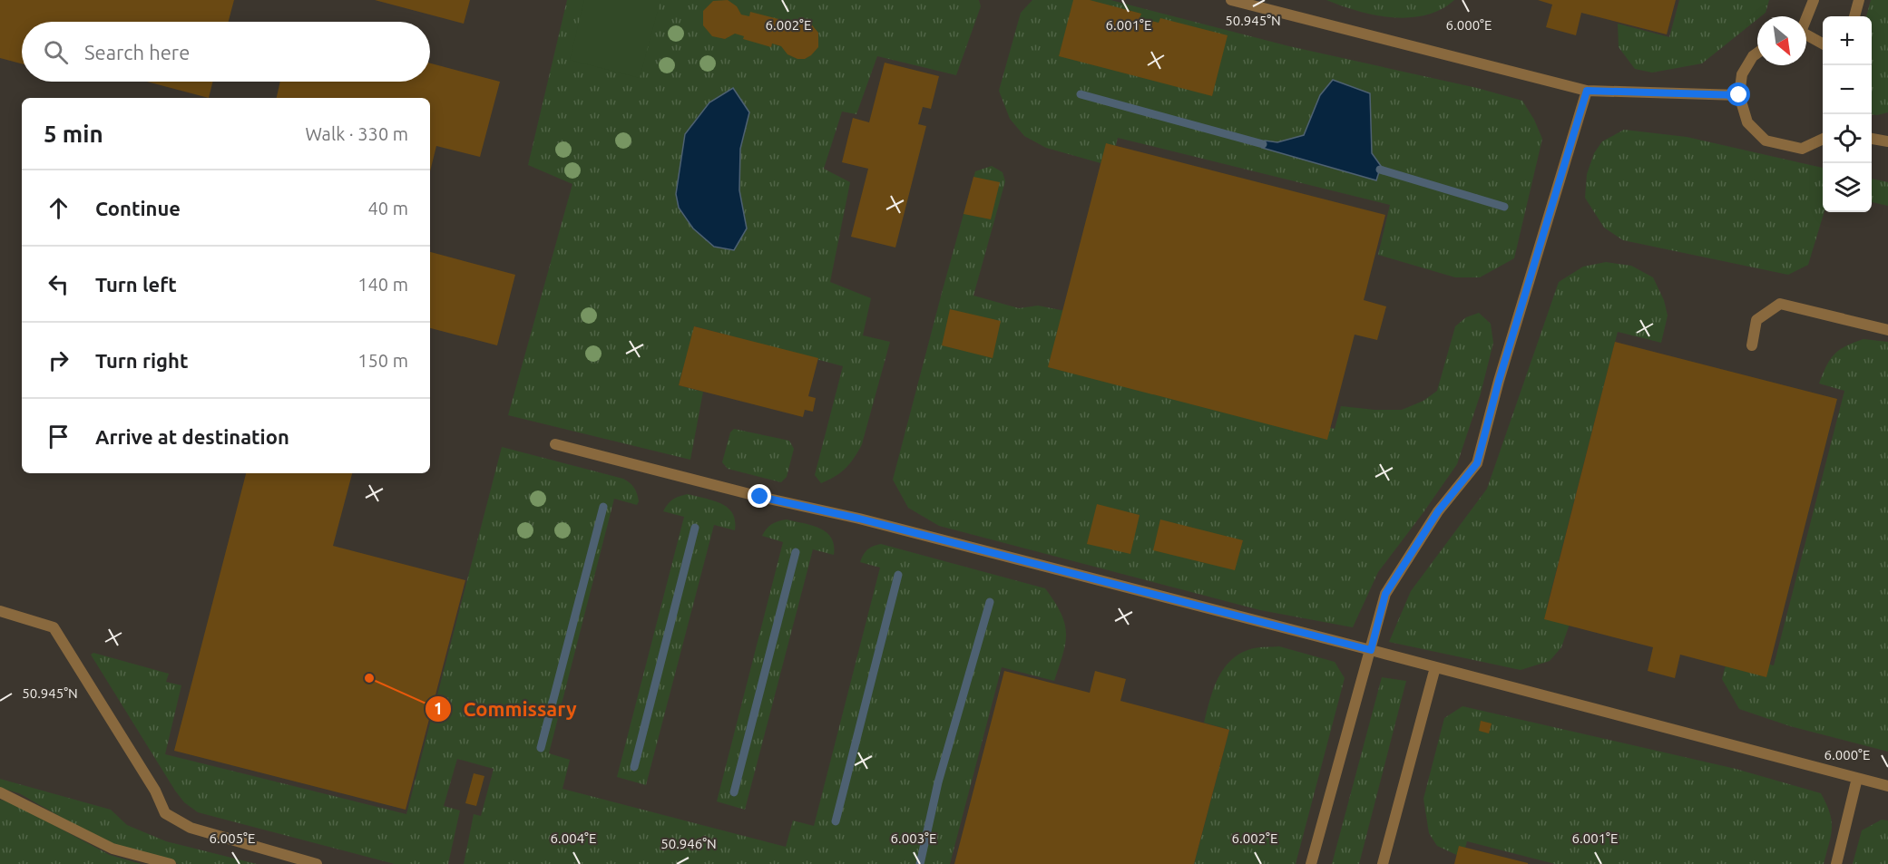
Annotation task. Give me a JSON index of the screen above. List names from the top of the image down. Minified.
{"places":["Commissary"],"north":"bottom right","page":{"map_buttons":["+","−"],"search":"Search here","heading":["5 min","Walk · 330 m"],"list":[["Continue","40 m"],["Turn left","140 m"],["Turn right","150 m"],"Arrive at destination"]},"coordinates":["50.945°N","6.002°E","6.001°E","6.000°E","6.005°E","6.004°E","6.003°E","50.946°N"]}
